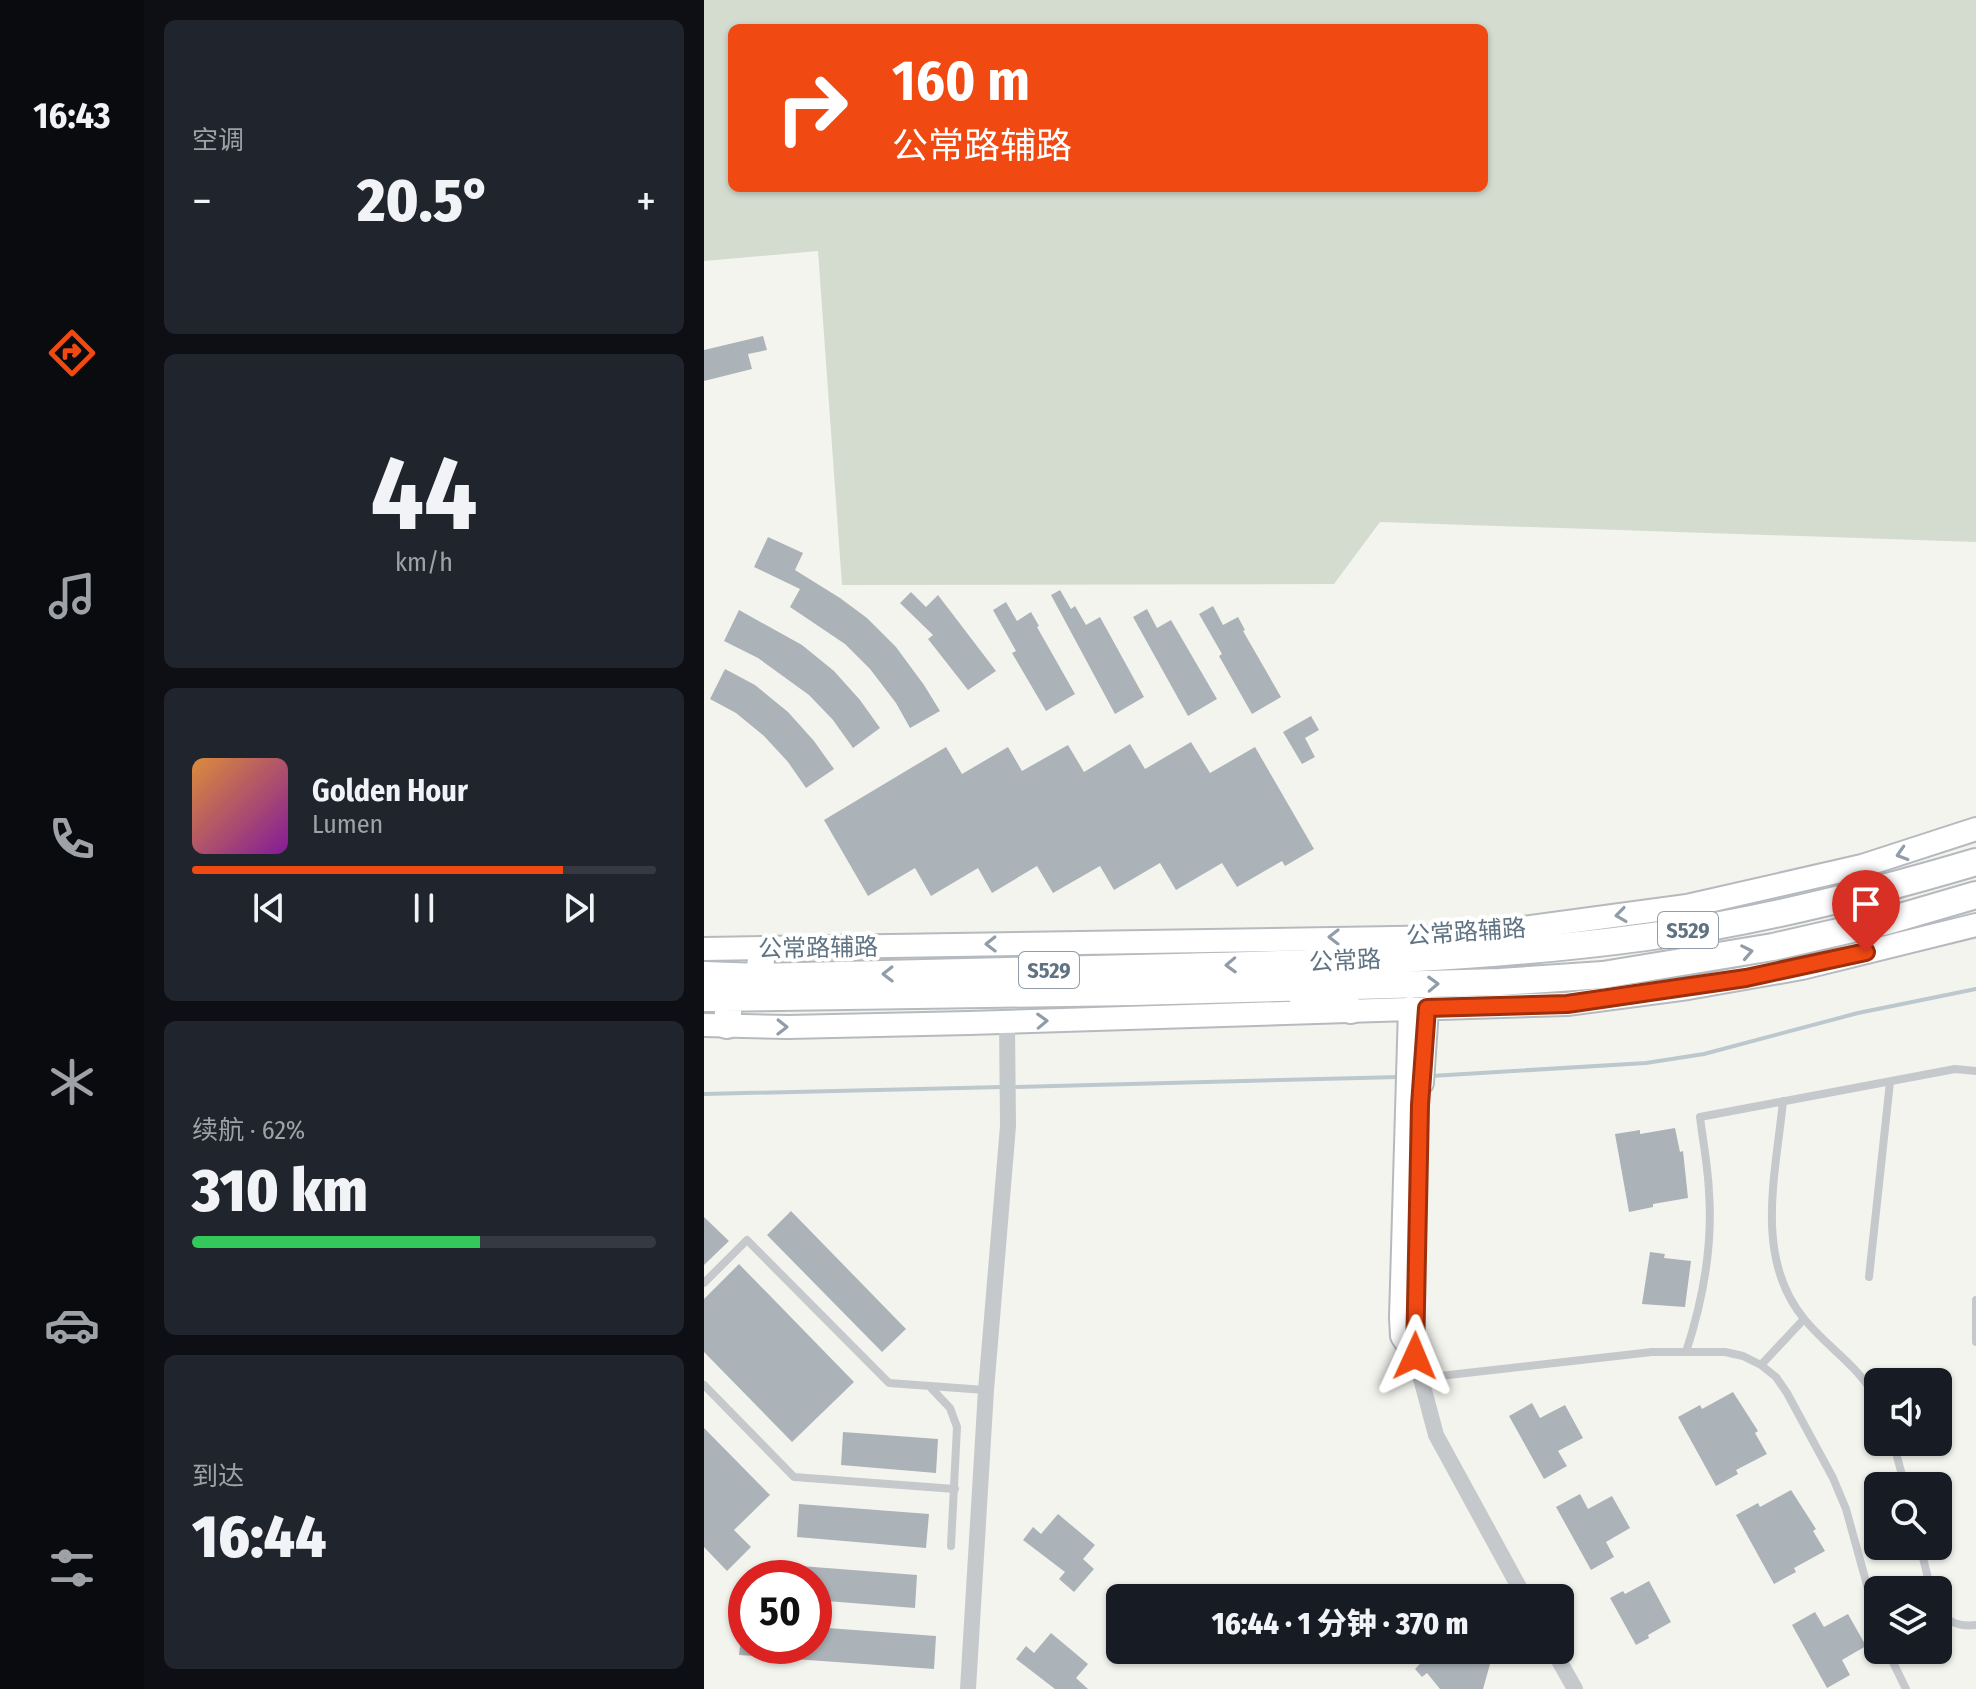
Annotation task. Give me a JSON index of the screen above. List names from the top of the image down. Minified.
{"streets":{"main road":["S529","公常路辅路","公常路"]},"page":{"tabs":"16:43","tile":["空调",["44","km/h"],["续航 · 62%","310 km"],["到达","16:44"]],"turn":["160 m","公常路辅路"],"heat":["−","20.5°","+"],"song":["Golden Hour","Lumen"],"limit":"50","trip":"16:44 · 1 分钟 · 370 m"}}
